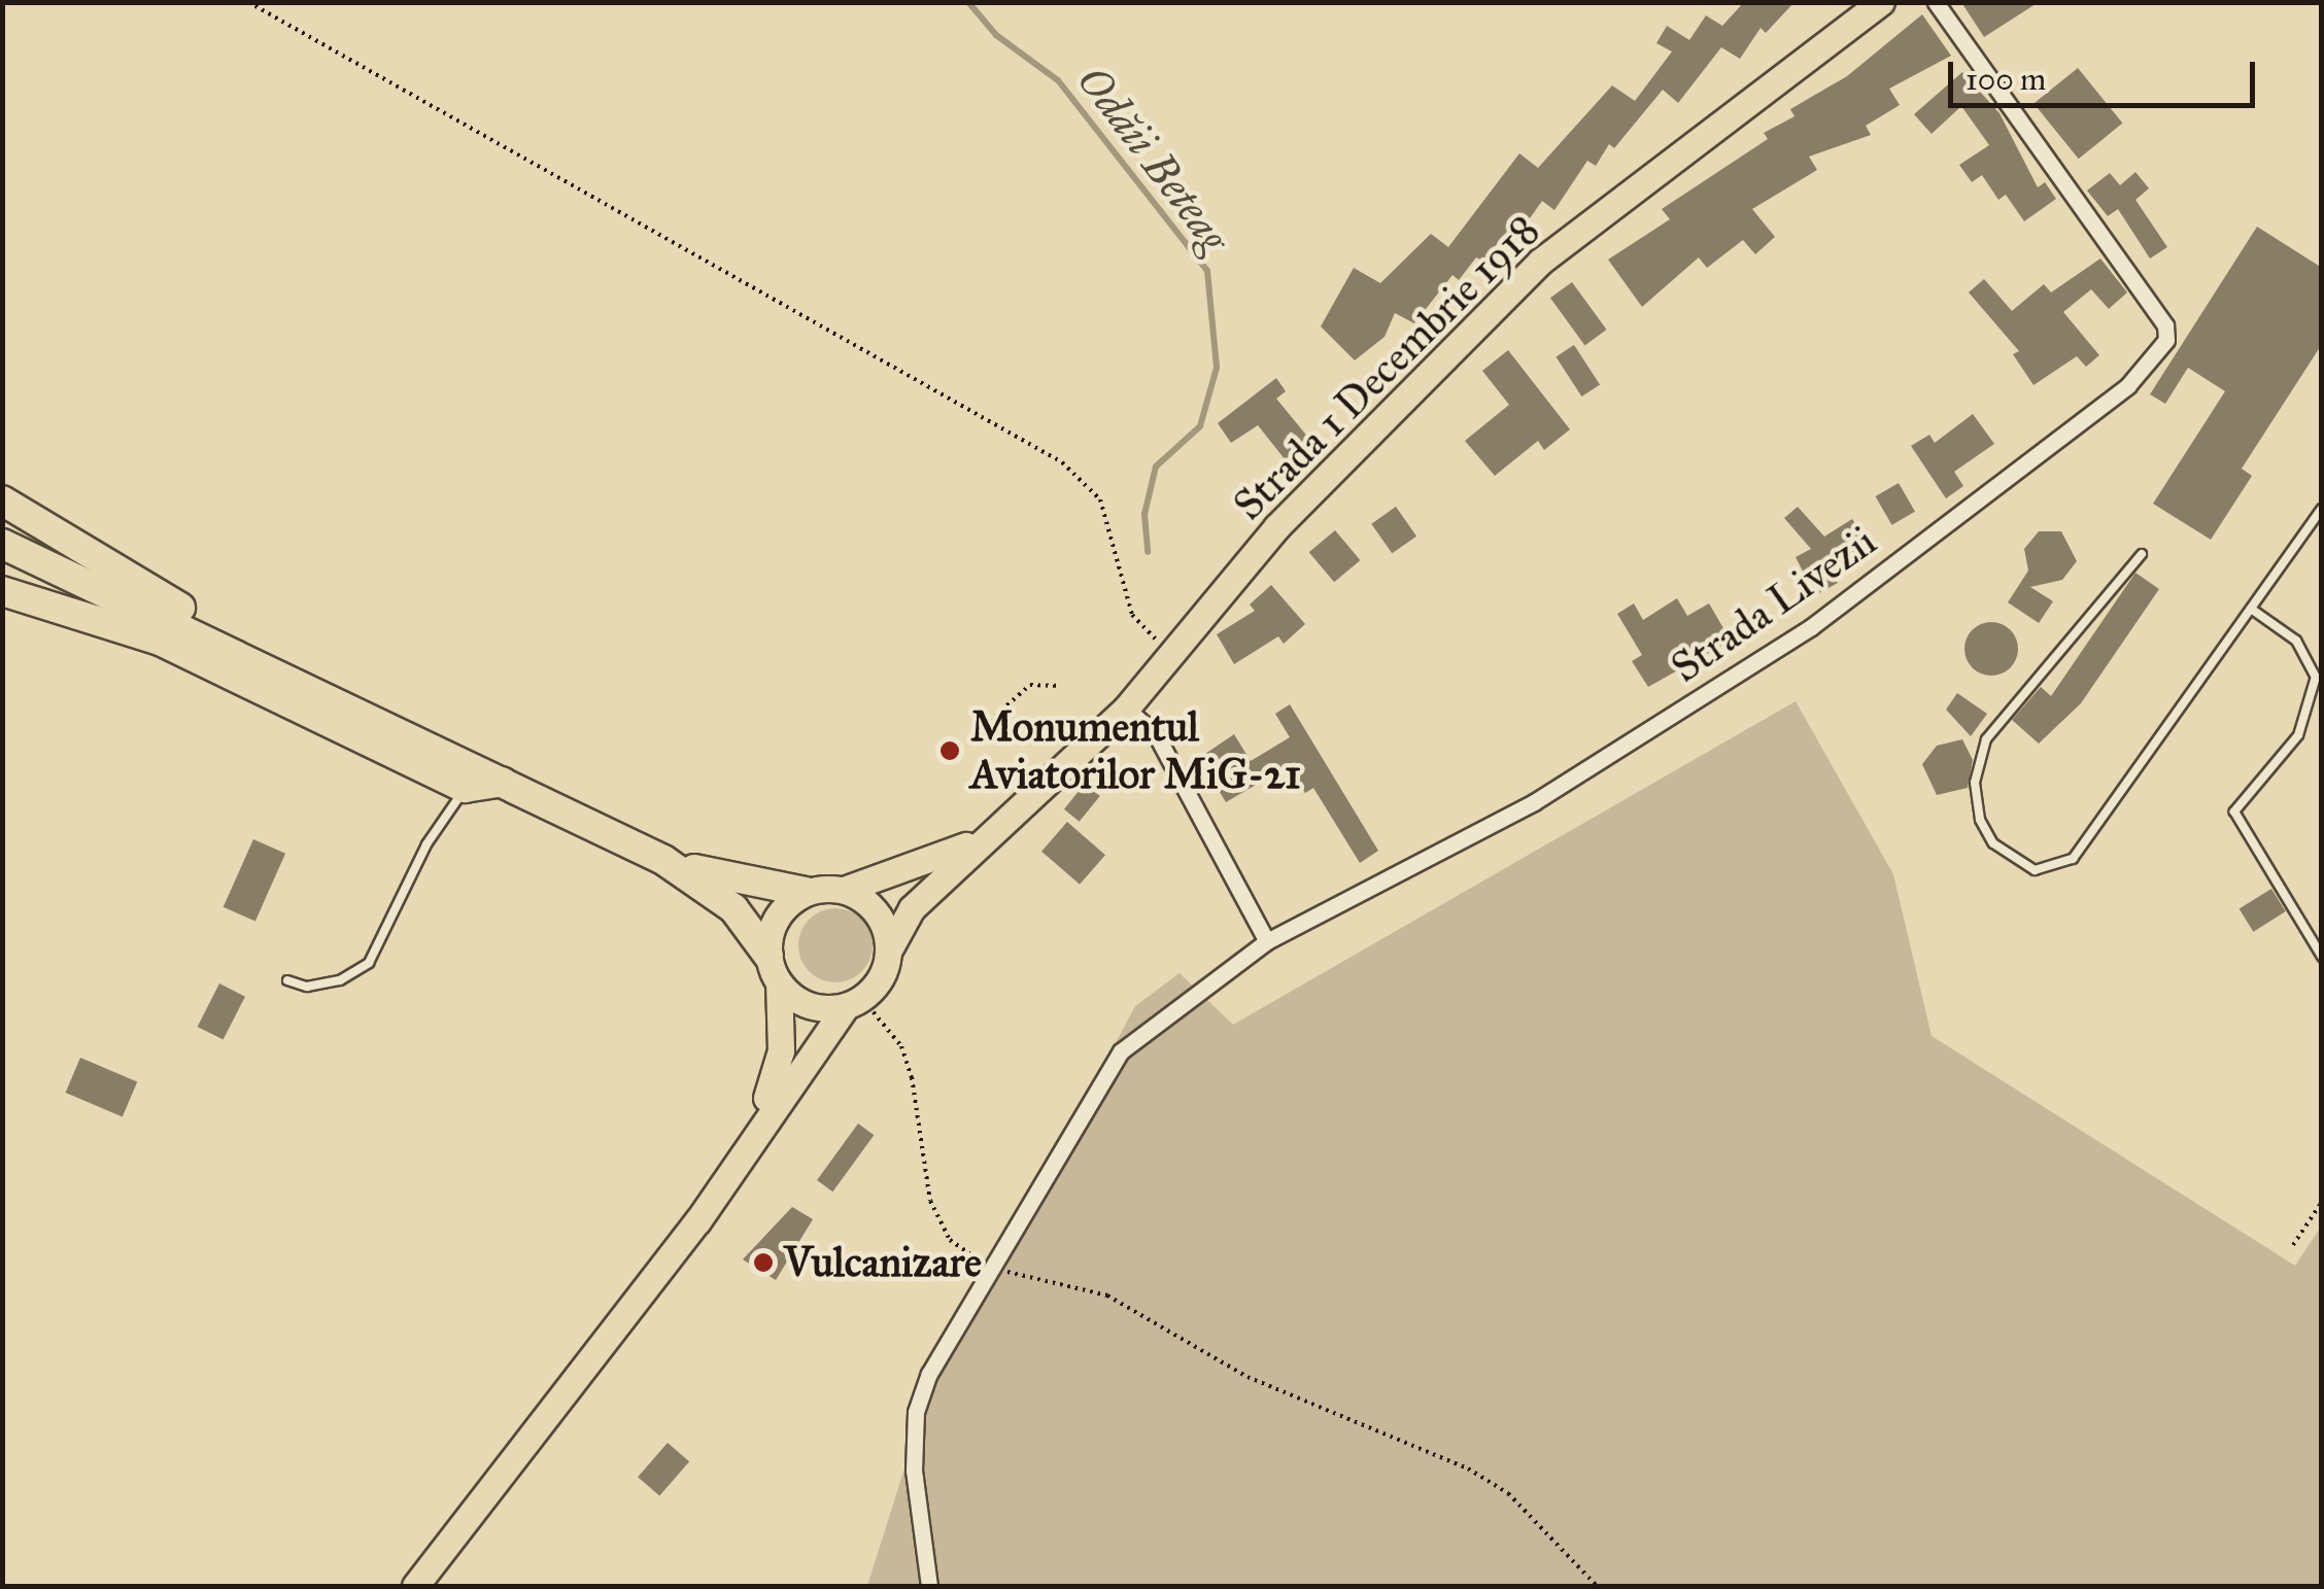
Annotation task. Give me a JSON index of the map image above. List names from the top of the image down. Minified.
{"streets":{"main road":["Strada 1 Decembrie 1918"],"street":["Strada Livezii"]},"water":["Odăii Beteag"],"places":["Monumentul Aviatorilor MiG-21","Vulcanizare"],"scale_bar":"100 m"}
